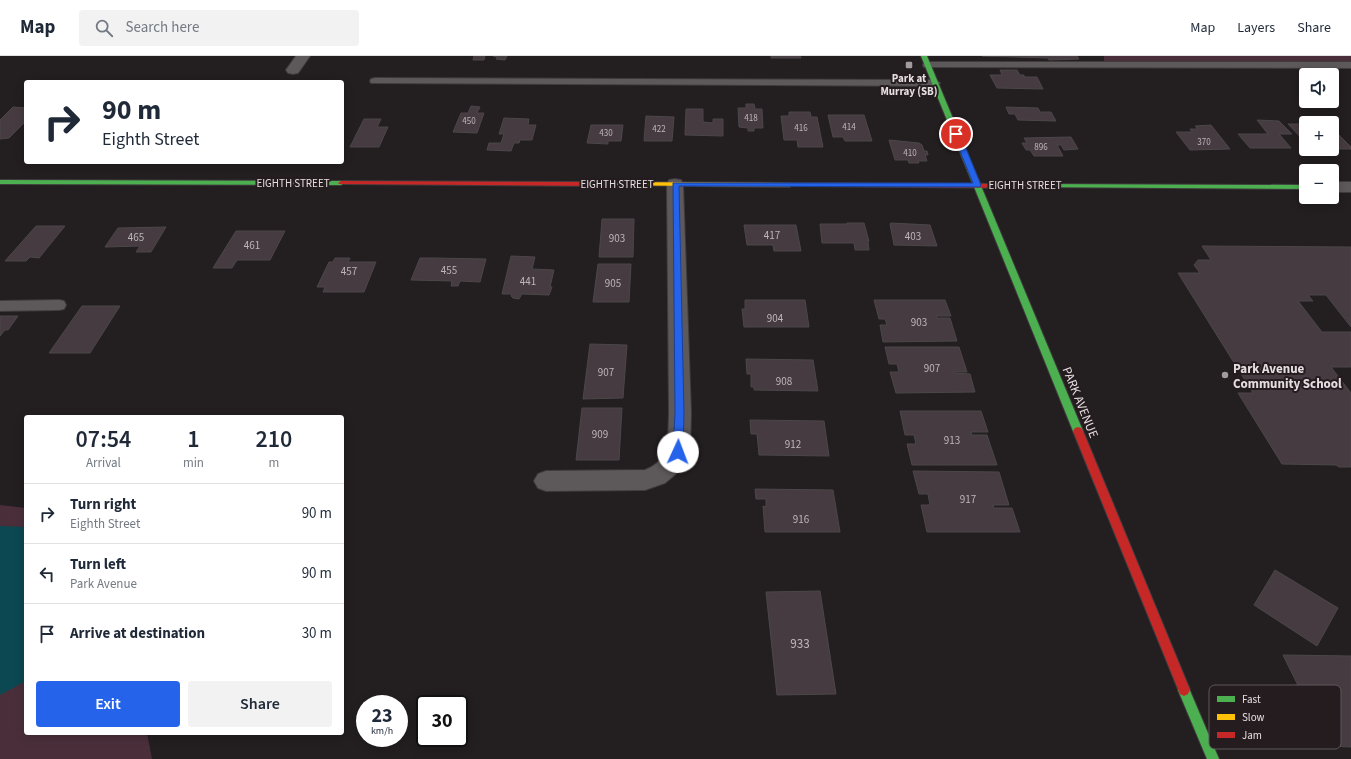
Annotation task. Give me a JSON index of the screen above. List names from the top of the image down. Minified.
{"streets":{"street":["EIGHTH STREET","PARK AVENUE"]},"crossings":[["EIGHTH STREET","PARK AVENUE"]],"places":{"transit":["Park at Murray (SB)"],"other":["Park Avenue Community School"]},"house_numbers":["418","450","414","416","422","430","370","896","410","417","403","465","903","461","455","457","441","905","904","903","907","907","908","909","913","912","917","916","933"],"legend":["Fast","Slow","Jam"],"page":{"header":"Map","search":"Search here","nav":["Map","Layers","Share"],"map_buttons":["+","−"],"turn":["90 m","Eighth Street"],"eta":["07:54","Arrival","1","min","210","m"],"list":[{"name":"Turn right","note":"Eighth Street","value":"90 m"},{"name":"Turn left","note":"Park Avenue","value":"90 m"},{"name":"Arrive at destination","value":"30 m"}],"buttons":["Exit","Share"],"speed":"23 km/h","limit":"30"}}
